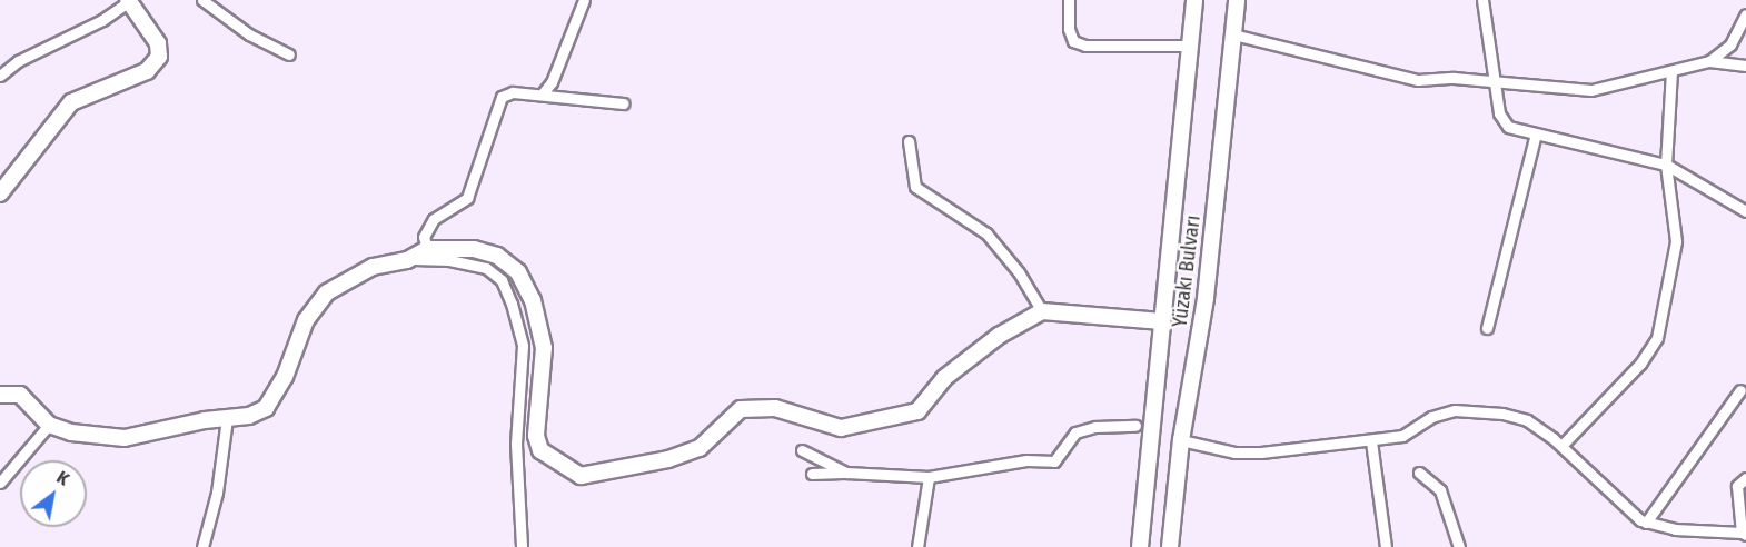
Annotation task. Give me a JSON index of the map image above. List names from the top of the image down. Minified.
{"streets":{"street":["Yüzakı Bulvarı"]},"north":"top right"}
